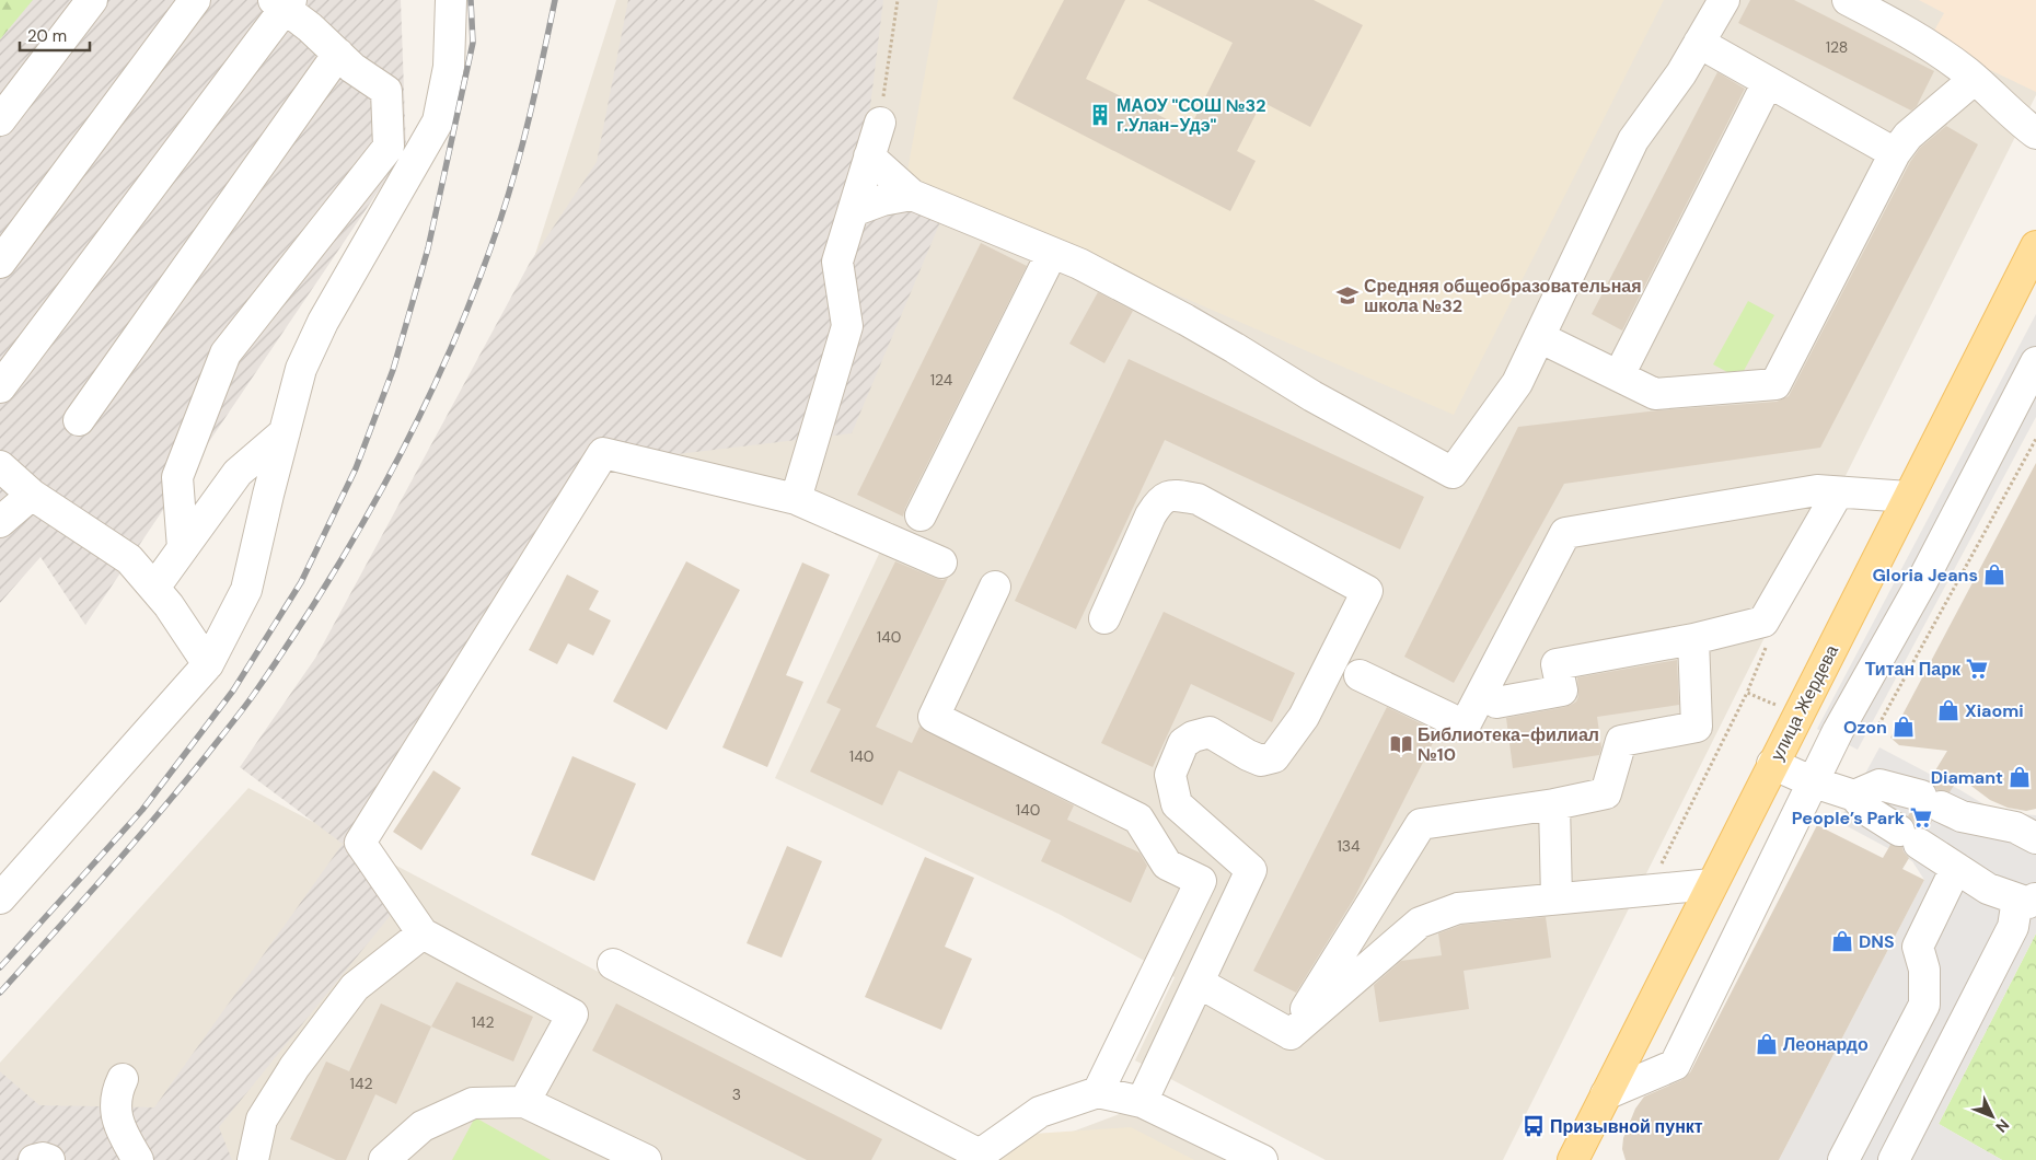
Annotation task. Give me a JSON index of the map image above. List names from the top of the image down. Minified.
{"streets":{"main road":["улица Жердева"]},"places":{"building":["МАОУ \"СОШ №32 г.Улан-Удэ\""],"school or university":["Средняя общеобразовательная школа №32"],"shop":["Gloria Jeans","Xiaomi","Ozon","Diamant","DNS","Леонардо"],"supermarket":["Титан Парк","People’s Park"],"library":["Библиотека-филиал №10"],"bus stop":["Призывной пункт"]},"house_numbers":["128","124","140","140","140","134","142","142","3"],"scale_bar":"20 m","north":"bottom right"}
